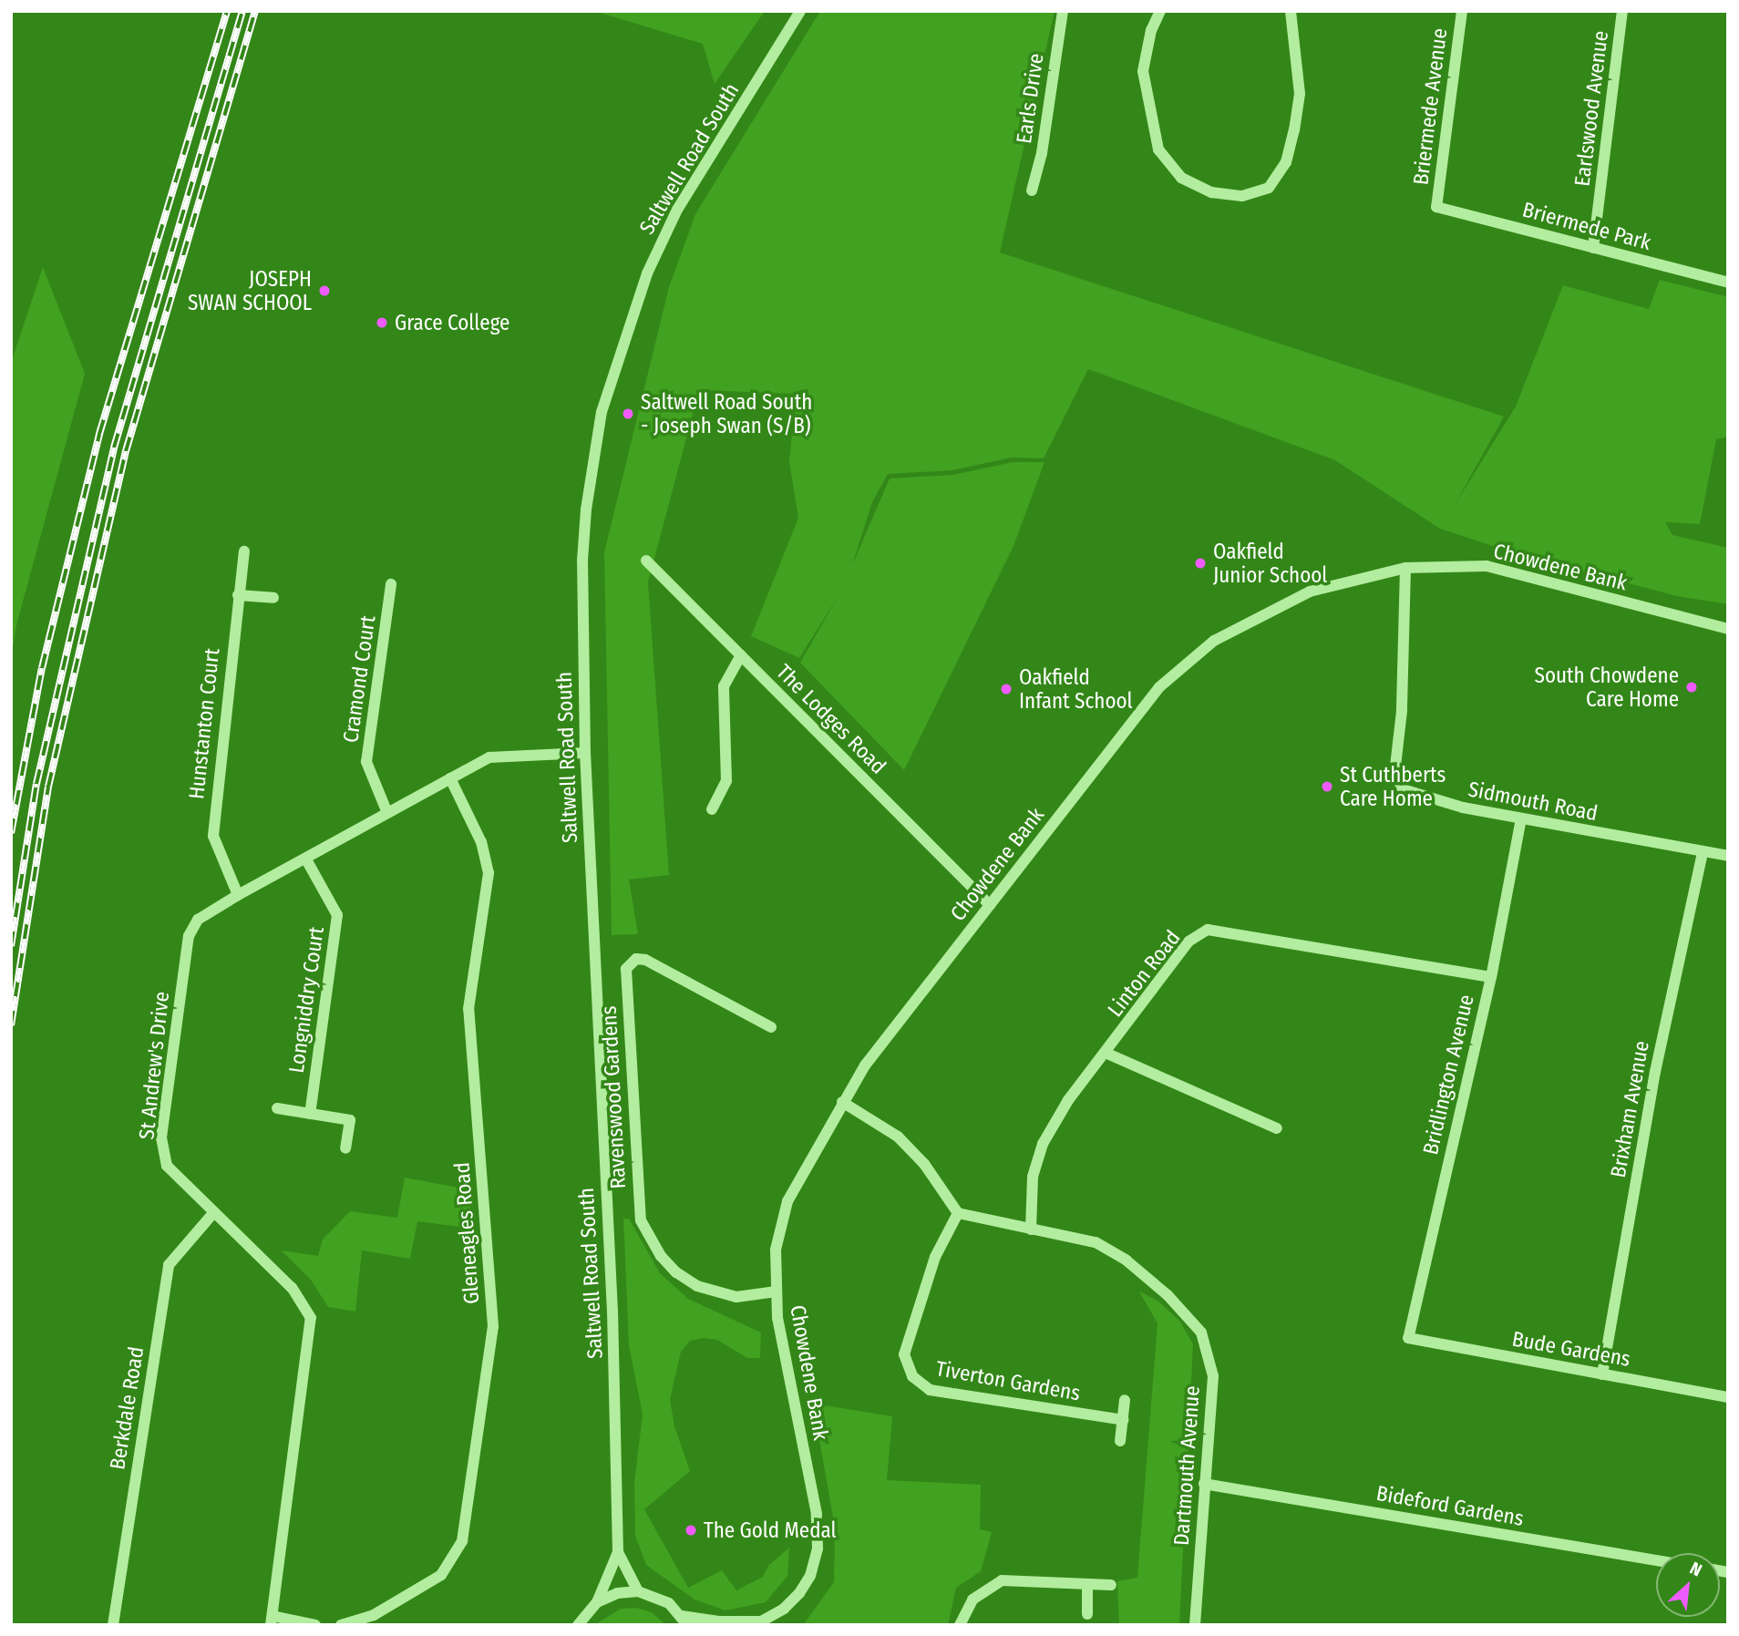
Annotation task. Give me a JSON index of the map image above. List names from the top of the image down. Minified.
{"streets":{"street":["Earls Drive","Briermede Avenue","Earlswood Avenue","Saltwell Road South","Briermede Park","Chowdene Bank","Cramond Court","The Lodges Road","Hunstanton Court","Sidmouth Road","Linton Road","Longniddry Court","St Andrew's Drive","Bridlington Avenue","Ravenswood Gardens","Brixham Avenue","Gleneagles Road","Bude Gardens","Tiverton Gardens","Berkdale Road","Dartmouth Avenue","Bideford Gardens"]},"crossings":[["Briermede Avenue","Briermede Park"],["Earlswood Avenue","Briermede Park"],["Saltwell Road South","St Andrew's Drive"],["Chowdene Bank","The Lodges Road"],["Chowdene Bank","Sidmouth Road"],["Chowdene Bank","Ravenswood Gardens"],["Cramond Court","St Andrew's Drive"],["Hunstanton Court","St Andrew's Drive"],["Sidmouth Road","Bridlington Avenue"],["Sidmouth Road","Brixham Avenue"],["Linton Road","Bridlington Avenue"],["Linton Road","Dartmouth Avenue"],["Longniddry Court","St Andrew's Drive"],["St Andrew's Drive","Gleneagles Road"],["St Andrew's Drive","Berkdale Road"],["Bridlington Avenue","Bude Gardens"],["Brixham Avenue","Bude Gardens"],["Tiverton Gardens","Dartmouth Avenue"],["Dartmouth Avenue","Bideford Gardens"]],"places":["JOSEPH SWAN SCHOOL","Grace College","Saltwell Road South - Joseph Swan (S/B)","Oakfield Junior School","South Chowdene Care Home","Oakfield Infant School","St Cuthberts Care Home","The Gold Medal"],"north":"top right"}
